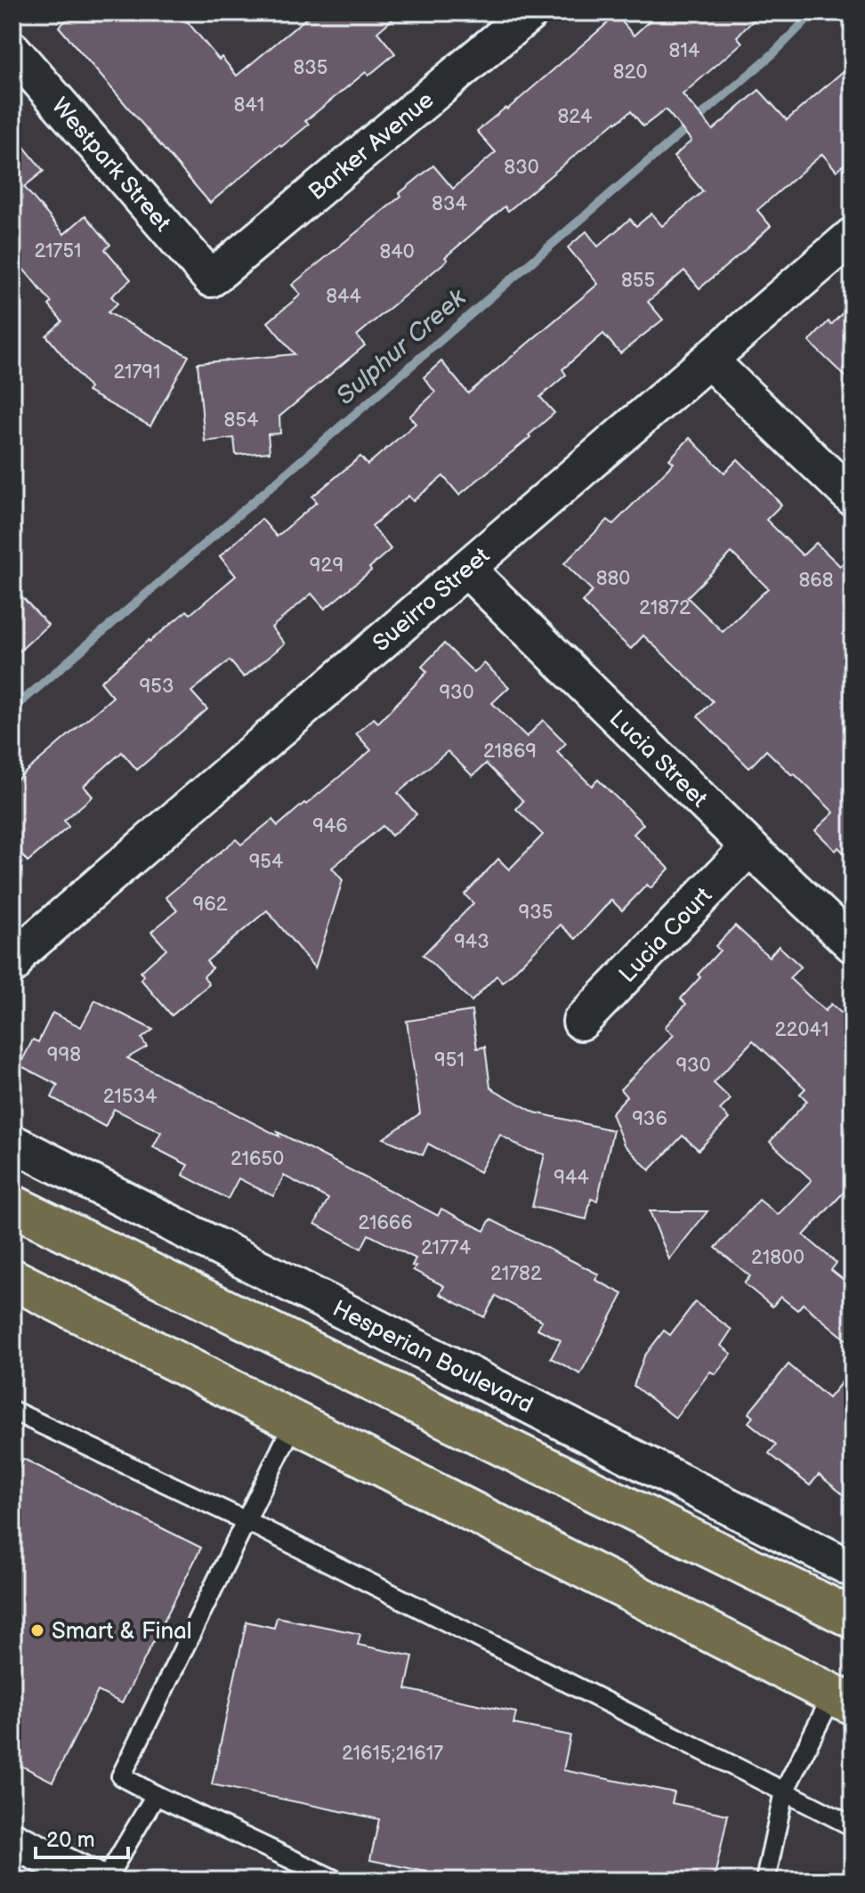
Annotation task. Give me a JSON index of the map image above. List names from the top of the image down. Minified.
{"streets":{"main road":["Hesperian Boulevard"],"street":["Barker Avenue","Westpark Street","Sueirro Street","Lucia Street","Lucia Court"]},"crossings":[["Barker Avenue","Westpark Street"],["Sueirro Street","Lucia Street"],["Lucia Street","Lucia Court"]],"water":["Sulphur Creek"],"places":["Smart & Final"],"house_numbers":["814","835","820","841","824","830","834","21751","840","855","844","21791","854","929","880","868","21872","953","930","21869","946","954","962","935","943","22041","998","951","930","21534","936","21650","944","21666","21774","21800","21782","21615;21617"],"scale_bar":"20 m"}
